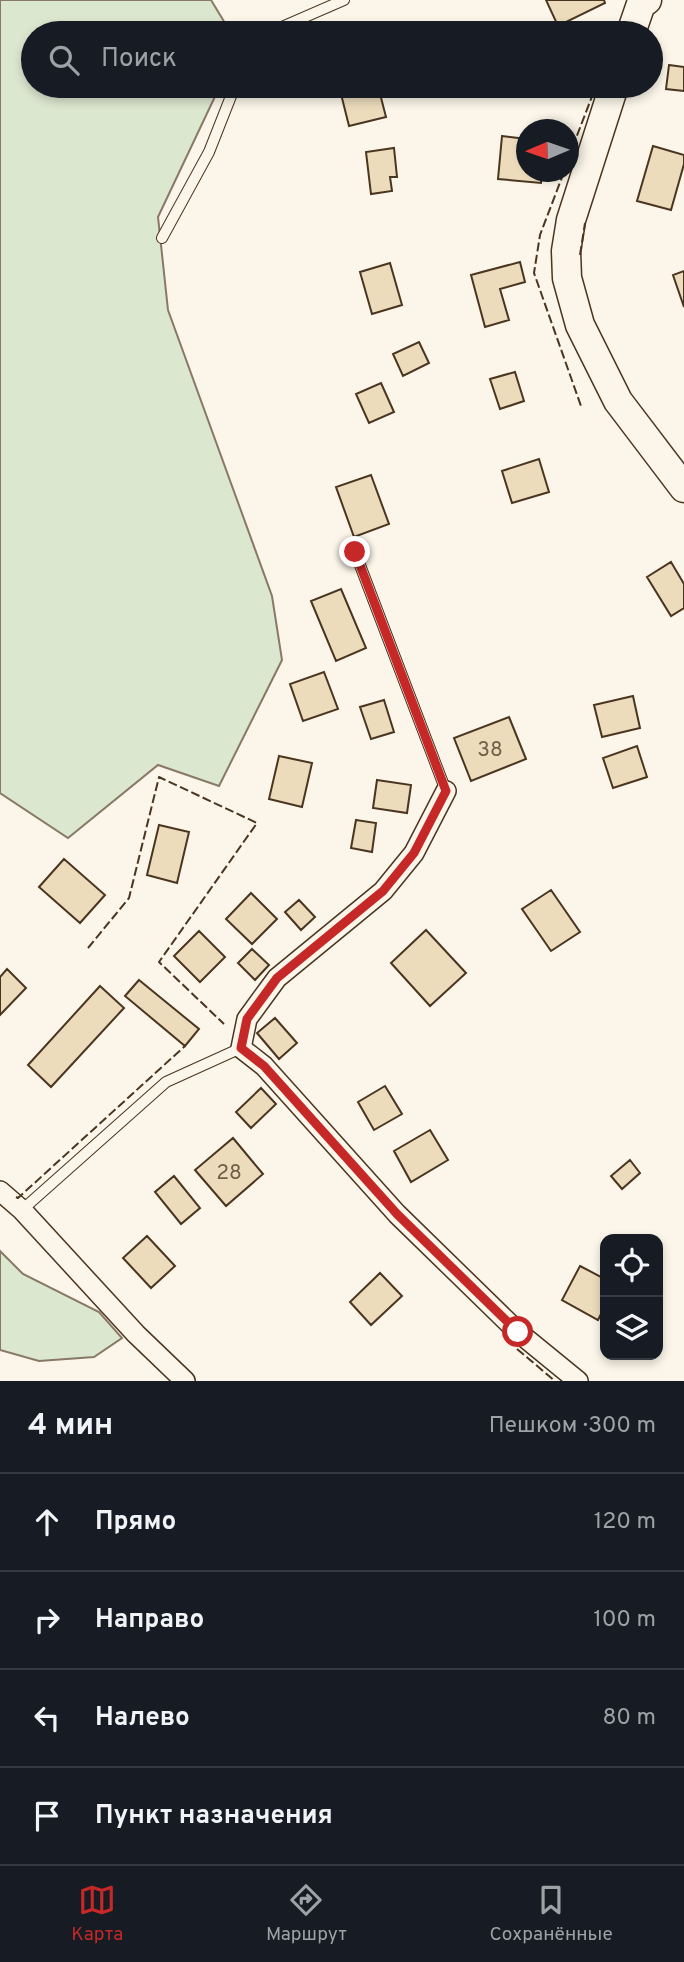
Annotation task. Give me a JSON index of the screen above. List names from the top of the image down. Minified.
{"house_numbers":["38","28"],"north":"left","page":{"search":"Поиск","heading":["4 мин","Пешком · 300 m"],"list":[["Прямо","120 m"],["Направо","100 m"],["Налево","80 m"],"Пункт назначения"],"nav":["Карта","Маршрут","Сохранённые"]}}
